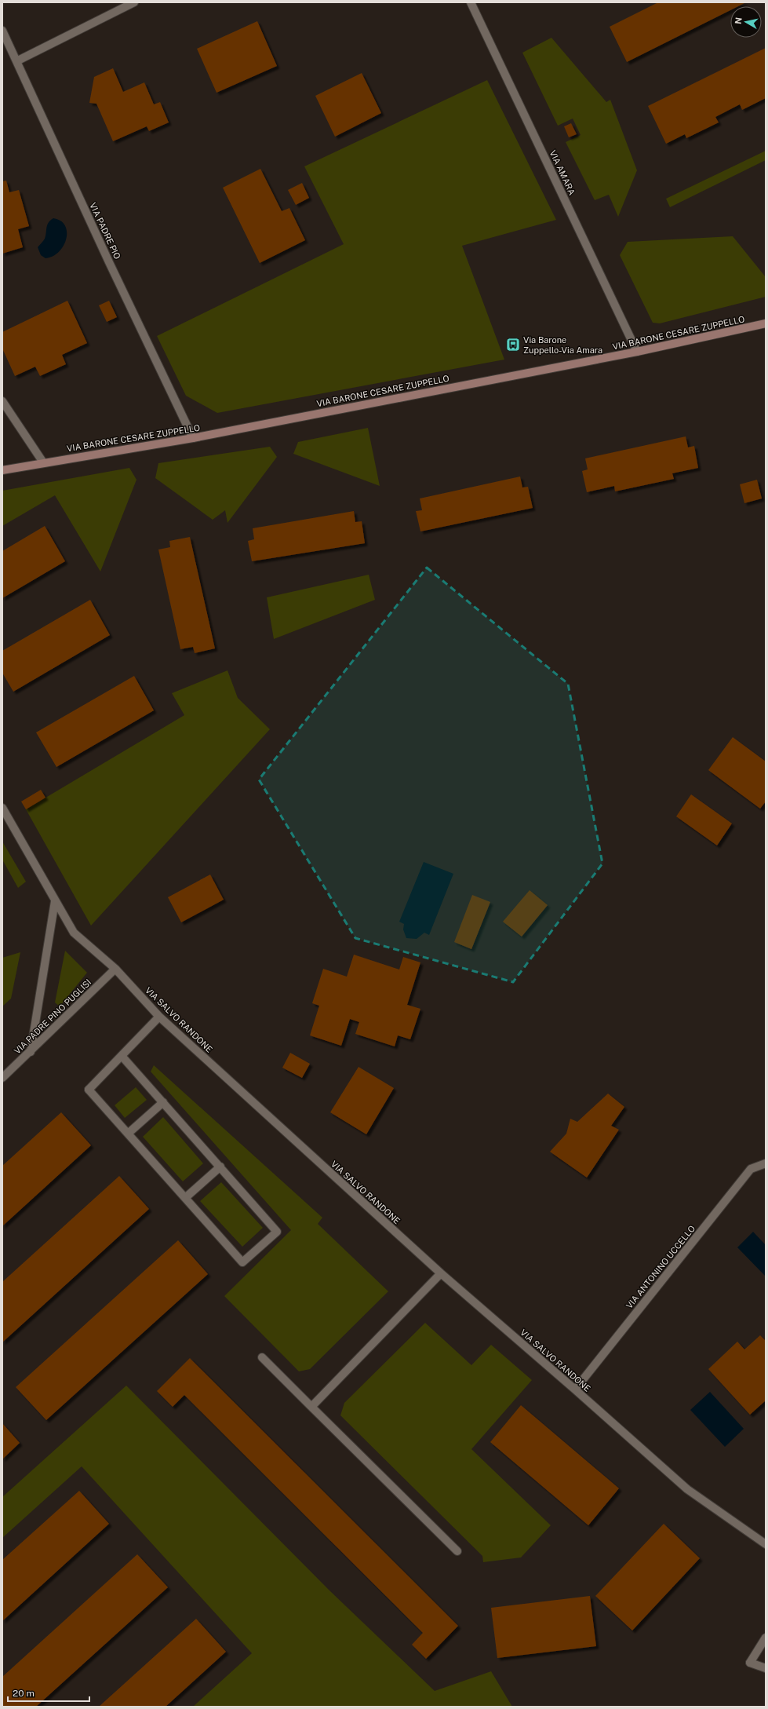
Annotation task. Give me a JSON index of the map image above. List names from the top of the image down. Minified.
{"streets":{"main road":["VIA BARONE CESARE ZUPPELLO"],"street":["VIA AMARA","VIA PADRE PIO","VIA PADRE PINO PUGLISI","VIA SALVO RANDONE","VIA ANTONINO UCCELLO"]},"crossings":[["VIA AMARA","VIA BARONE CESARE ZUPPELLO"],["VIA PADRE PIO","VIA BARONE CESARE ZUPPELLO"],["VIA PADRE PINO PUGLISI","VIA SALVO RANDONE"],["VIA SALVO RANDONE","VIA ANTONINO UCCELLO"]],"places":{"bus stop":["Via Barone Zuppello-Via Amara"]},"scale_bar":"20 m","north":"left"}
